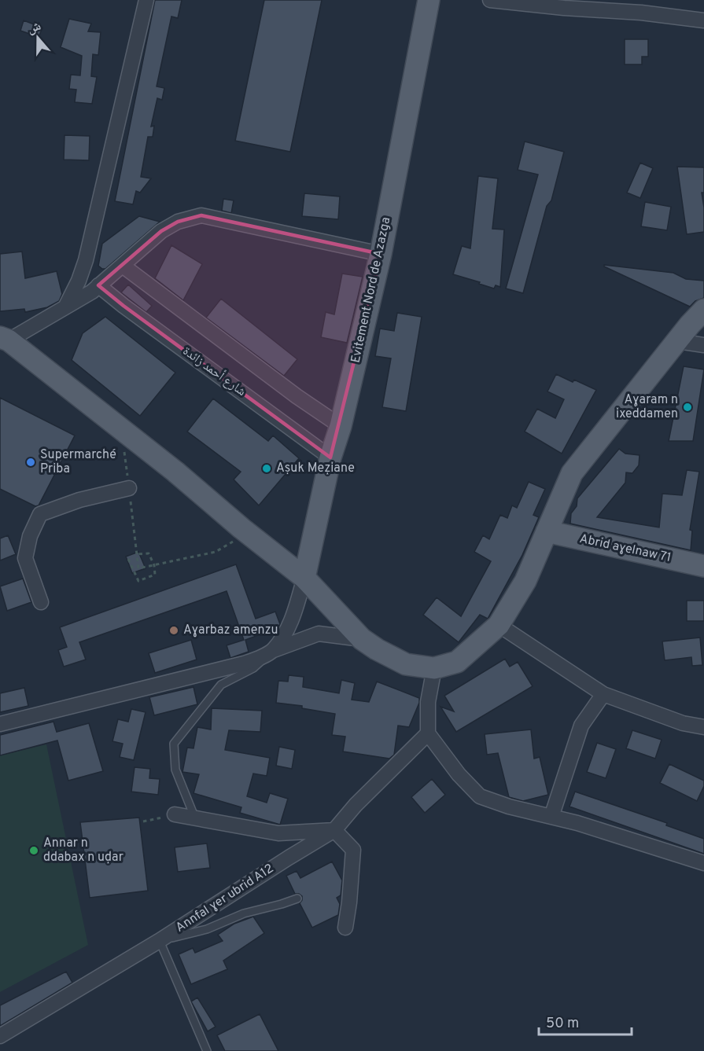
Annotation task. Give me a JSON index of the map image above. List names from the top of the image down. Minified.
{"streets":{"main road":["Evitement Nord de Azazga","Abrid aɣelnaw 71"],"street":["شارع أحمد زائدة","Annfal ɣer ubrid A12"]},"crossings":[["Evitement Nord de Azazga","شارع أحمد زائدة"]],"places":["Aɣaram n ixeddamen","Supermarché Priba","Aṣuk Meẓiane","Aɣarbaz amenzu","Annar n ddabax n uḍar"],"scale_bar":"50 m","north":"top"}
